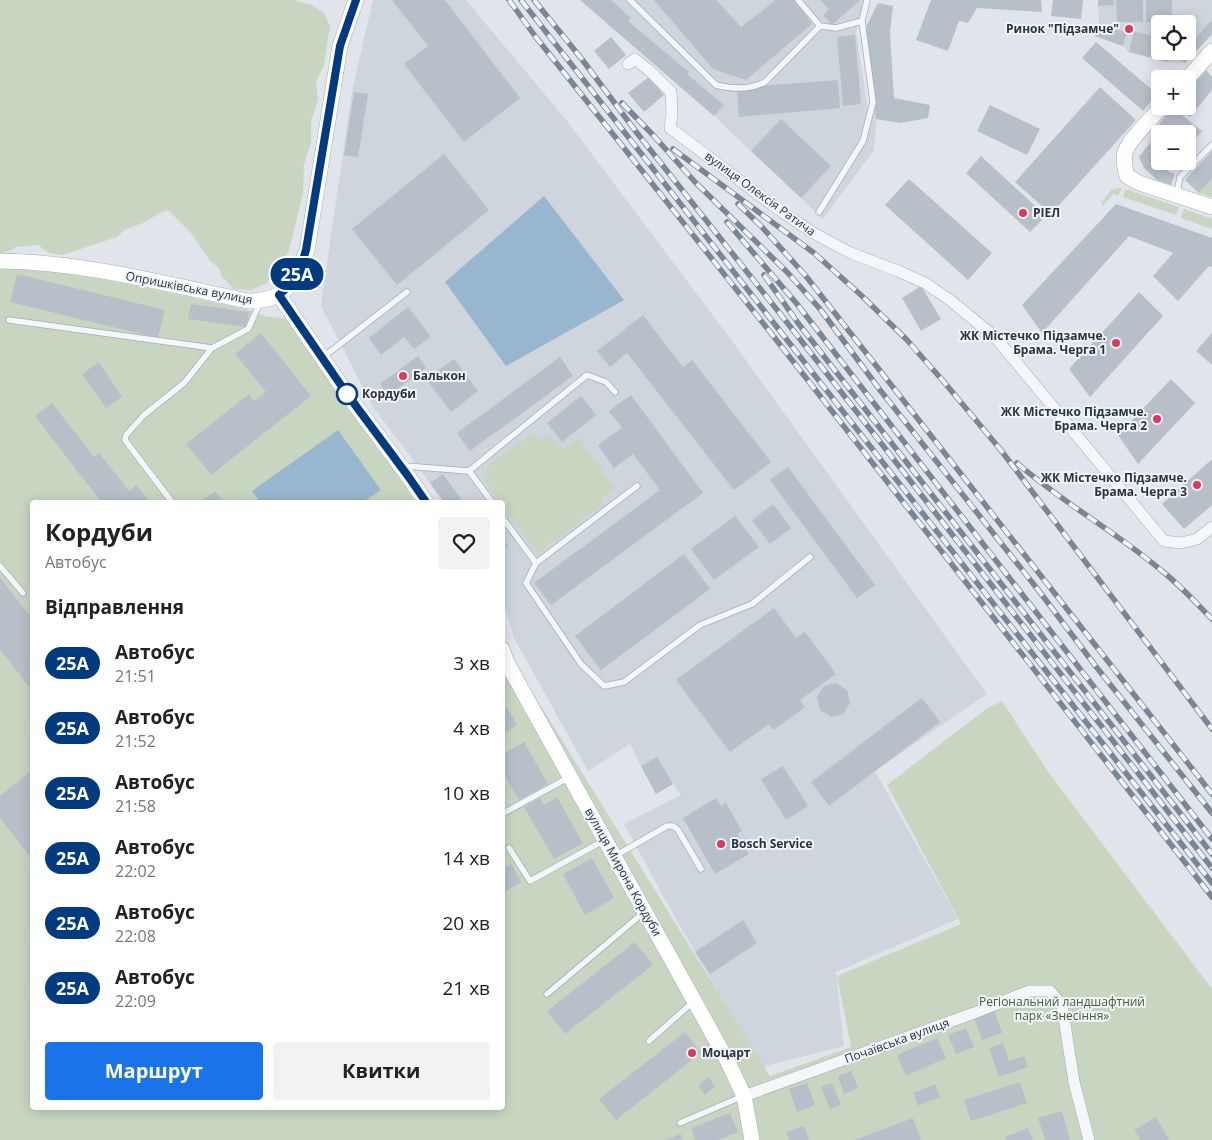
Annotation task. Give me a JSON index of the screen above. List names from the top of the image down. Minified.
{"streets":{"street":["вулиця Олексія Ратича","Опришківська вулиця","вулиця Мирона Кордуби","Почаївська вулиця"]},"crossings":[["вулиця Мирона Кордуби","Почаївська вулиця"]],"parks":["Регіональний ландшафтний парк «Знесіння»"],"places":["Ринок \"Підзамче\"","РІЕЛ","ЖК Містечко Підзамче. Брама. Черга 1","Балькон","Кордуби","ЖК Містечко Підзамче. Брама. Черга 2","ЖК Містечко Підзамче. Брама. Черга 3","Bosch Service","Моцарт"],"lines":["bus line 25А"],"page":{"on_map":"25А","map_buttons":["+","−"],"heading":[["Кордуби","Автобус"],"Відправлення"],"list":[{"mark":"25А","name":"Автобус","note":"21:51","value":"3 хв"},{"mark":"25А","name":"Автобус","note":"21:52","value":"4 хв"},{"mark":"25А","name":"Автобус","note":"21:58","value":"10 хв"},{"mark":"25А","name":"Автобус","note":"22:02","value":"14 хв"},{"mark":"25А","name":"Автобус","note":"22:08","value":"20 хв"},{"mark":"25А","name":"Автобус","note":"22:09","value":"21 хв"}],"buttons":["Маршрут","Квитки"]}}
